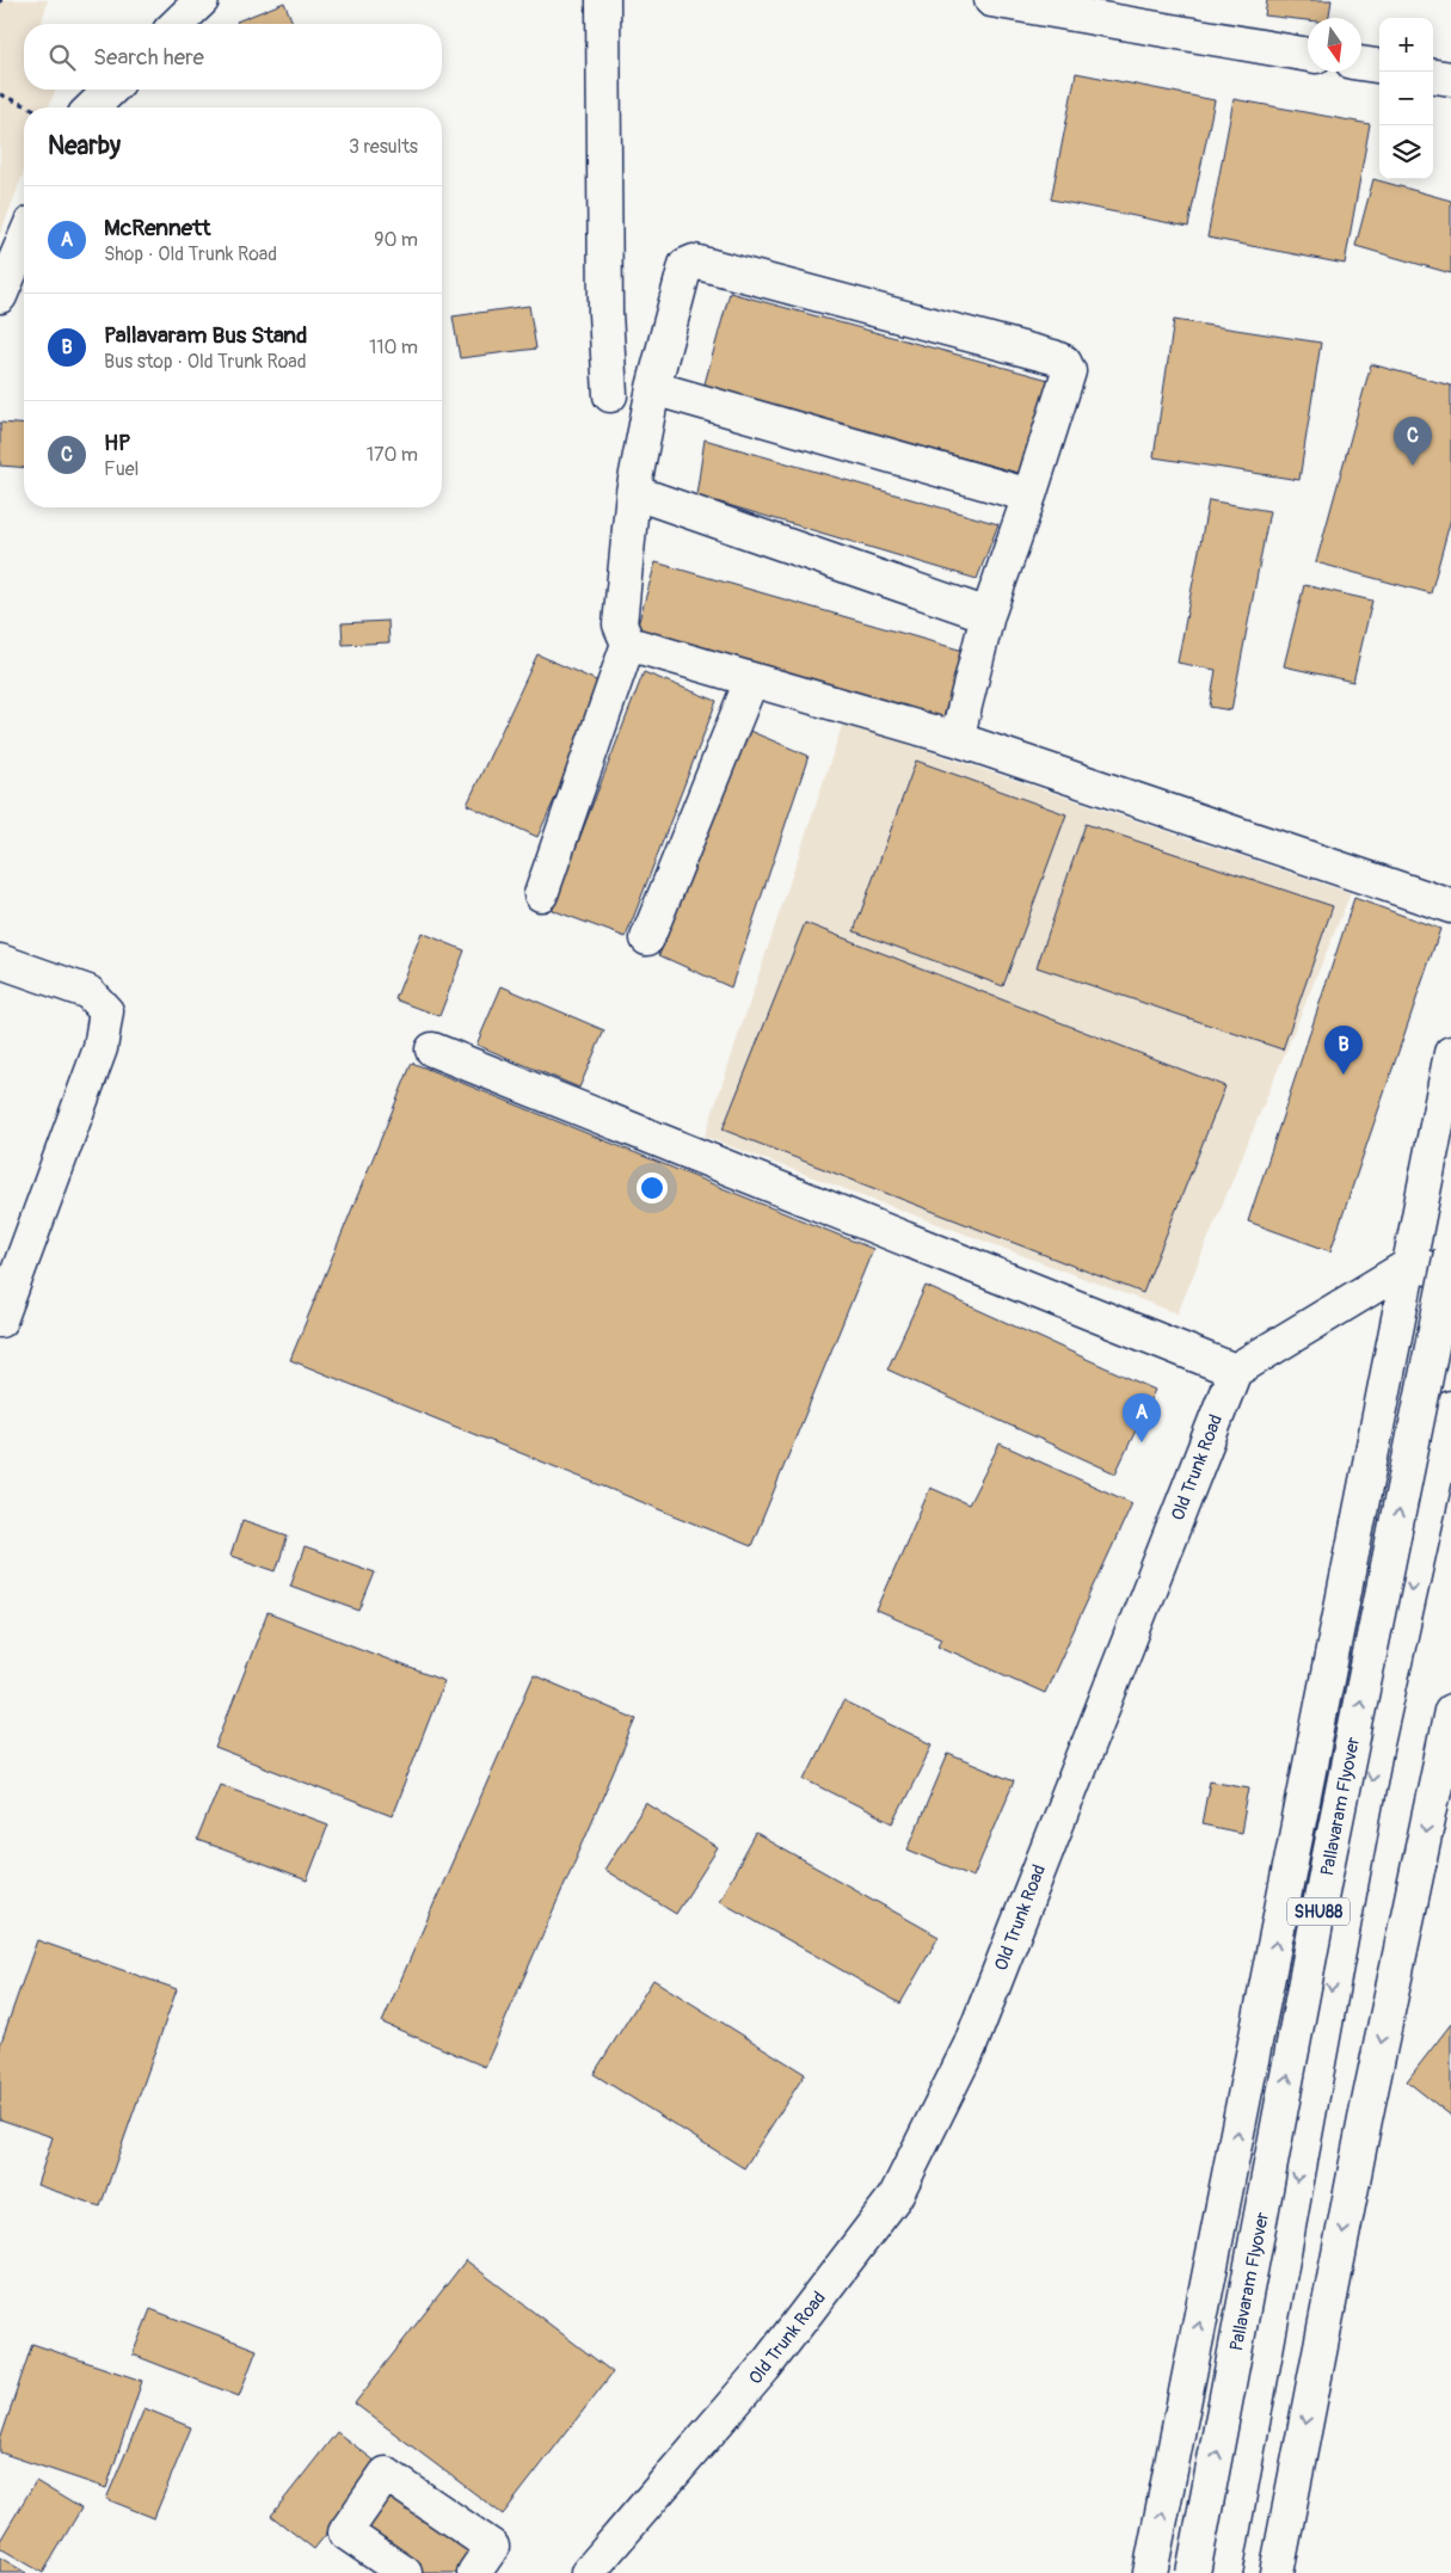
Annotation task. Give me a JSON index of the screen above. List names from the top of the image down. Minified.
{"streets":{"street":["Old Trunk Road","Pallavaram Flyover","SHU88"]},"north":"bottom","page":{"map_buttons":["+","−"],"search":"Search here","heading":["Nearby","3 results"],"list":[{"mark":"A","name":"McRennett","note":"Shop · Old Trunk Road","value":"90 m"},{"mark":"B","name":"Pallavaram Bus Stand","note":"Bus stop · Old Trunk Road","value":"110 m"},{"mark":"C","name":"HP","note":"Fuel","value":"170 m"}],"pins":["C","B","A"]}}
